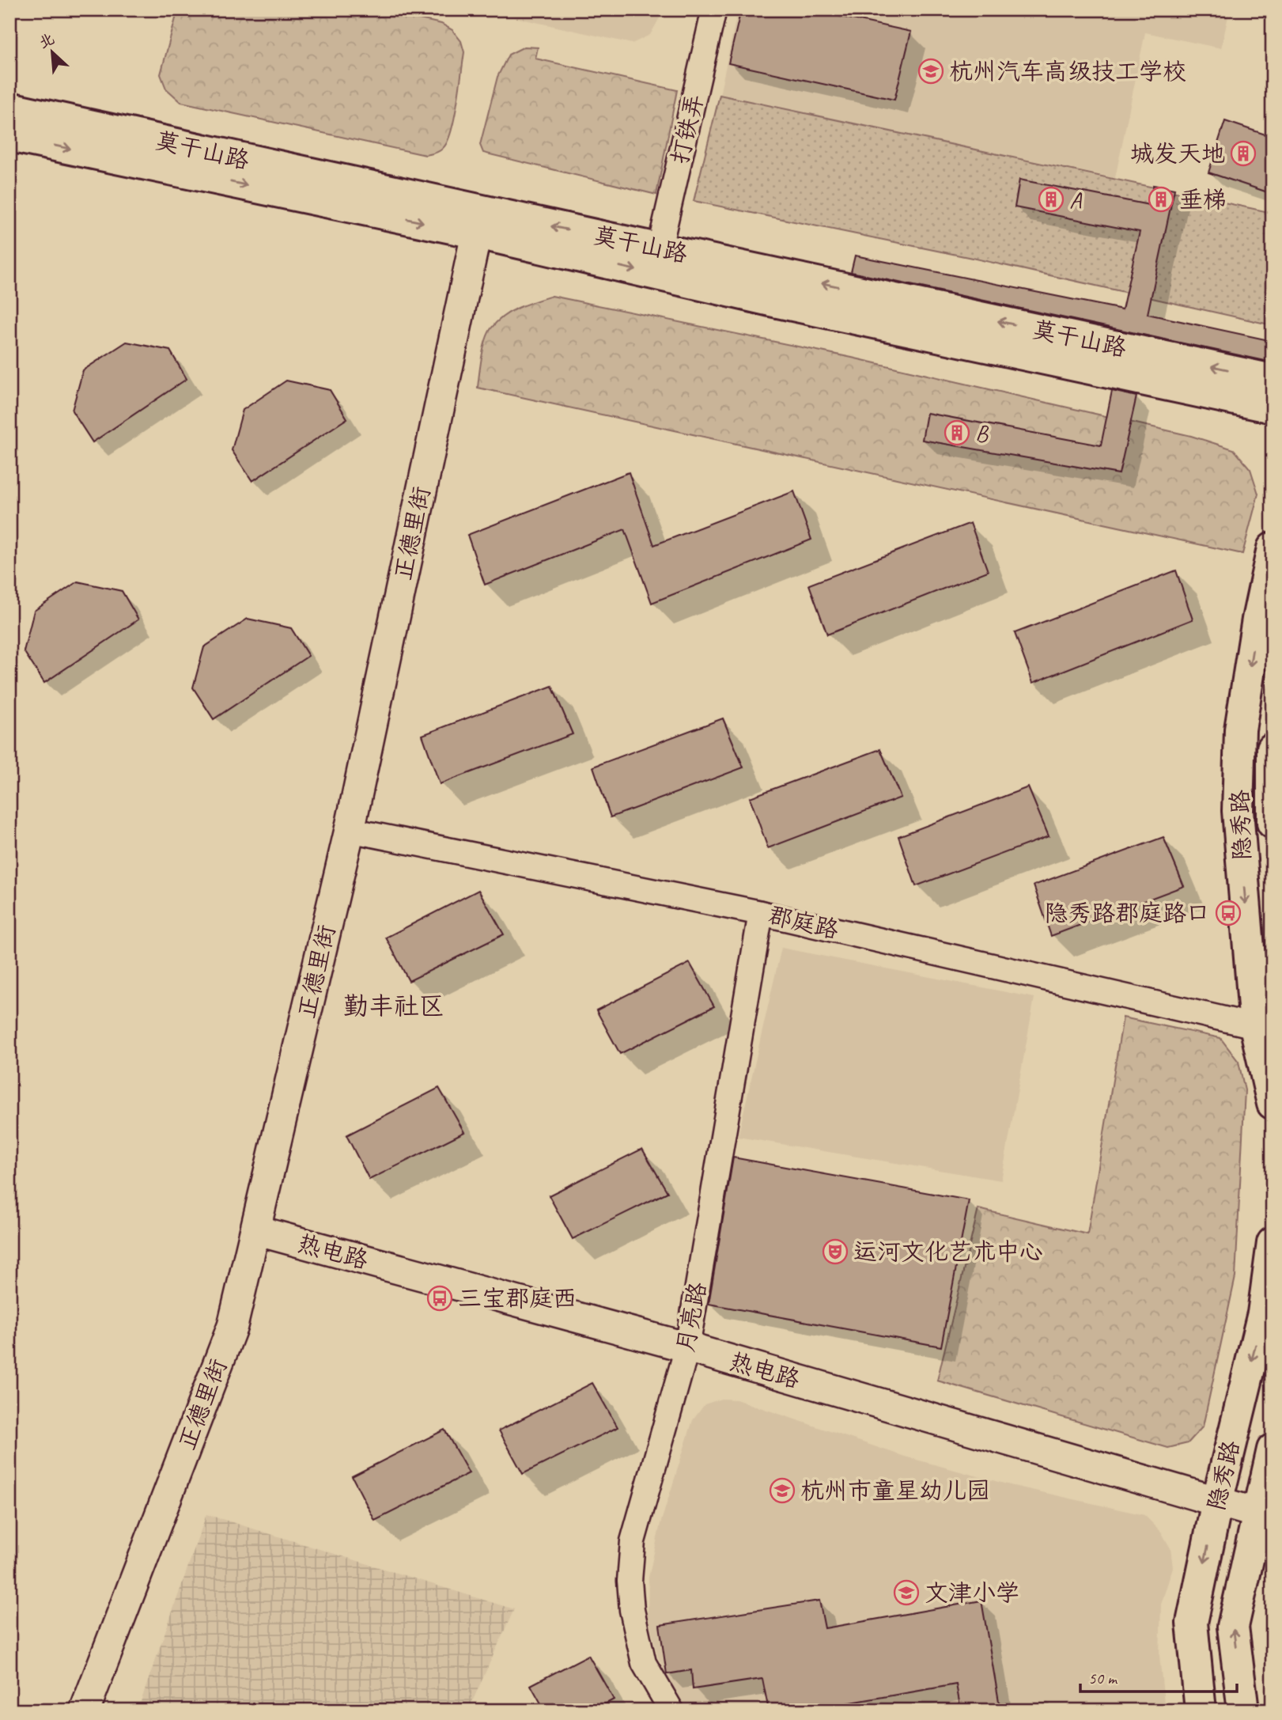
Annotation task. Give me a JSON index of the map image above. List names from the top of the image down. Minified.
{"streets":{"main road":["莫干山路","隐秀路"],"street":["打铁弄","正德里街","郡庭路","热电路","月亮路"]},"crossings":[["打铁弄","莫干山路"],["莫干山路","正德里街"],["正德里街","郡庭路"],["正德里街","热电路"],["隐秀路","郡庭路"],["隐秀路","热电路"],["郡庭路","月亮路"],["热电路","月亮路"]],"districts":["勤丰社区"],"places":{"school or university":["杭州汽车高级技工学校","杭州市童星幼儿园","文津小学"],"building":["城发天地","A","垂梯","B"],"bus stop":["隐秀路郡庭路口","三宝郡庭西"],"theatre":["运河文化艺术中心"]},"scale_bar":"50 m","north":"top left"}
